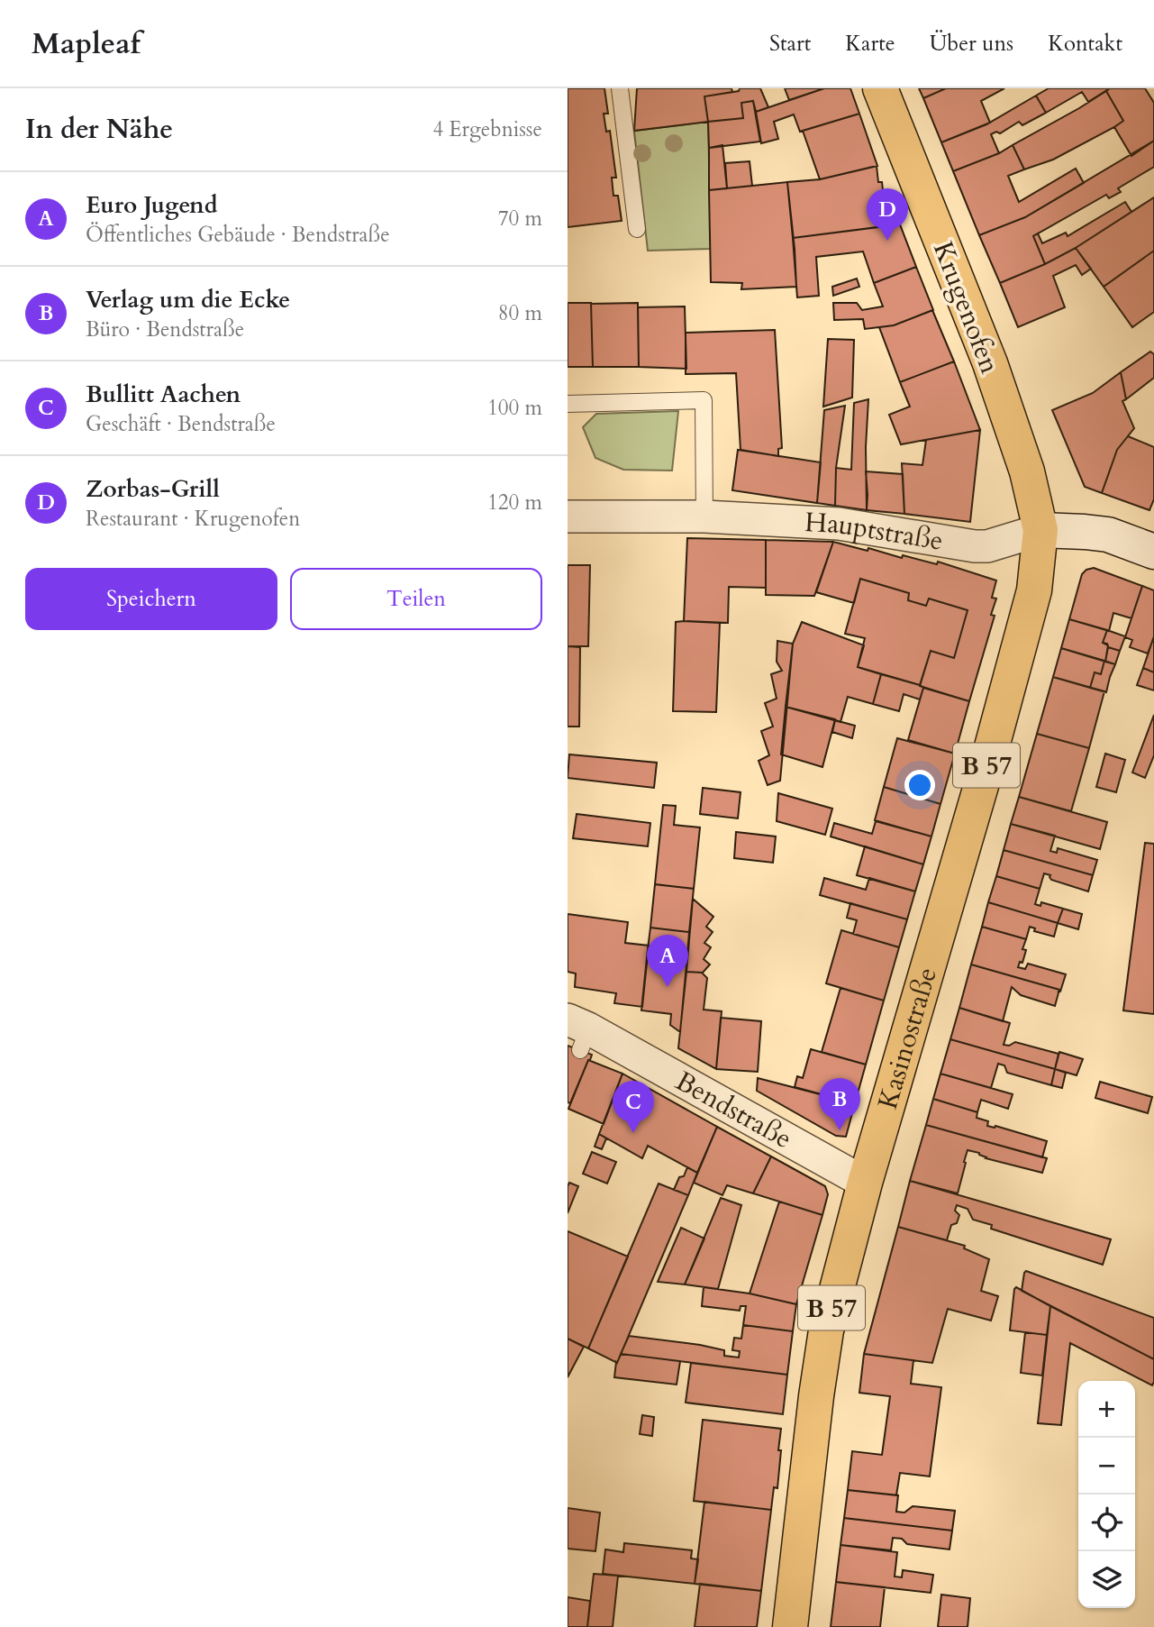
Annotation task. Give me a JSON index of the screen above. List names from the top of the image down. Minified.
{"streets":{"main road":["Krugenofen","B 57","Kasinostraße"],"street":["Hauptstraße","Bendstraße"]},"crossings":[["Krugenofen","Hauptstraße"],["Krugenofen","Kasinostraße"],["Hauptstraße","Kasinostraße"],["Kasinostraße","Bendstraße"]],"page":{"header":"Mapleaf","nav":["Start","Karte","Über uns","Kontakt"],"heading":["In der Nähe","4 Ergebnisse"],"list":[{"mark":"A","name":"Euro Jugend","note":"Öffentliches Gebäude · Bendstraße","value":"70 m"},{"mark":"B","name":"Verlag um die Ecke","note":"Büro · Bendstraße","value":"80 m"},{"mark":"C","name":"Bullitt Aachen","note":"Geschäft · Bendstraße","value":"100 m"},{"mark":"D","name":"Zorbas-Grill","note":"Restaurant · Krugenofen","value":"120 m"}],"pins":["D","A","B","C"],"buttons":["Speichern","Teilen"],"map_buttons":["+","−"]}}
